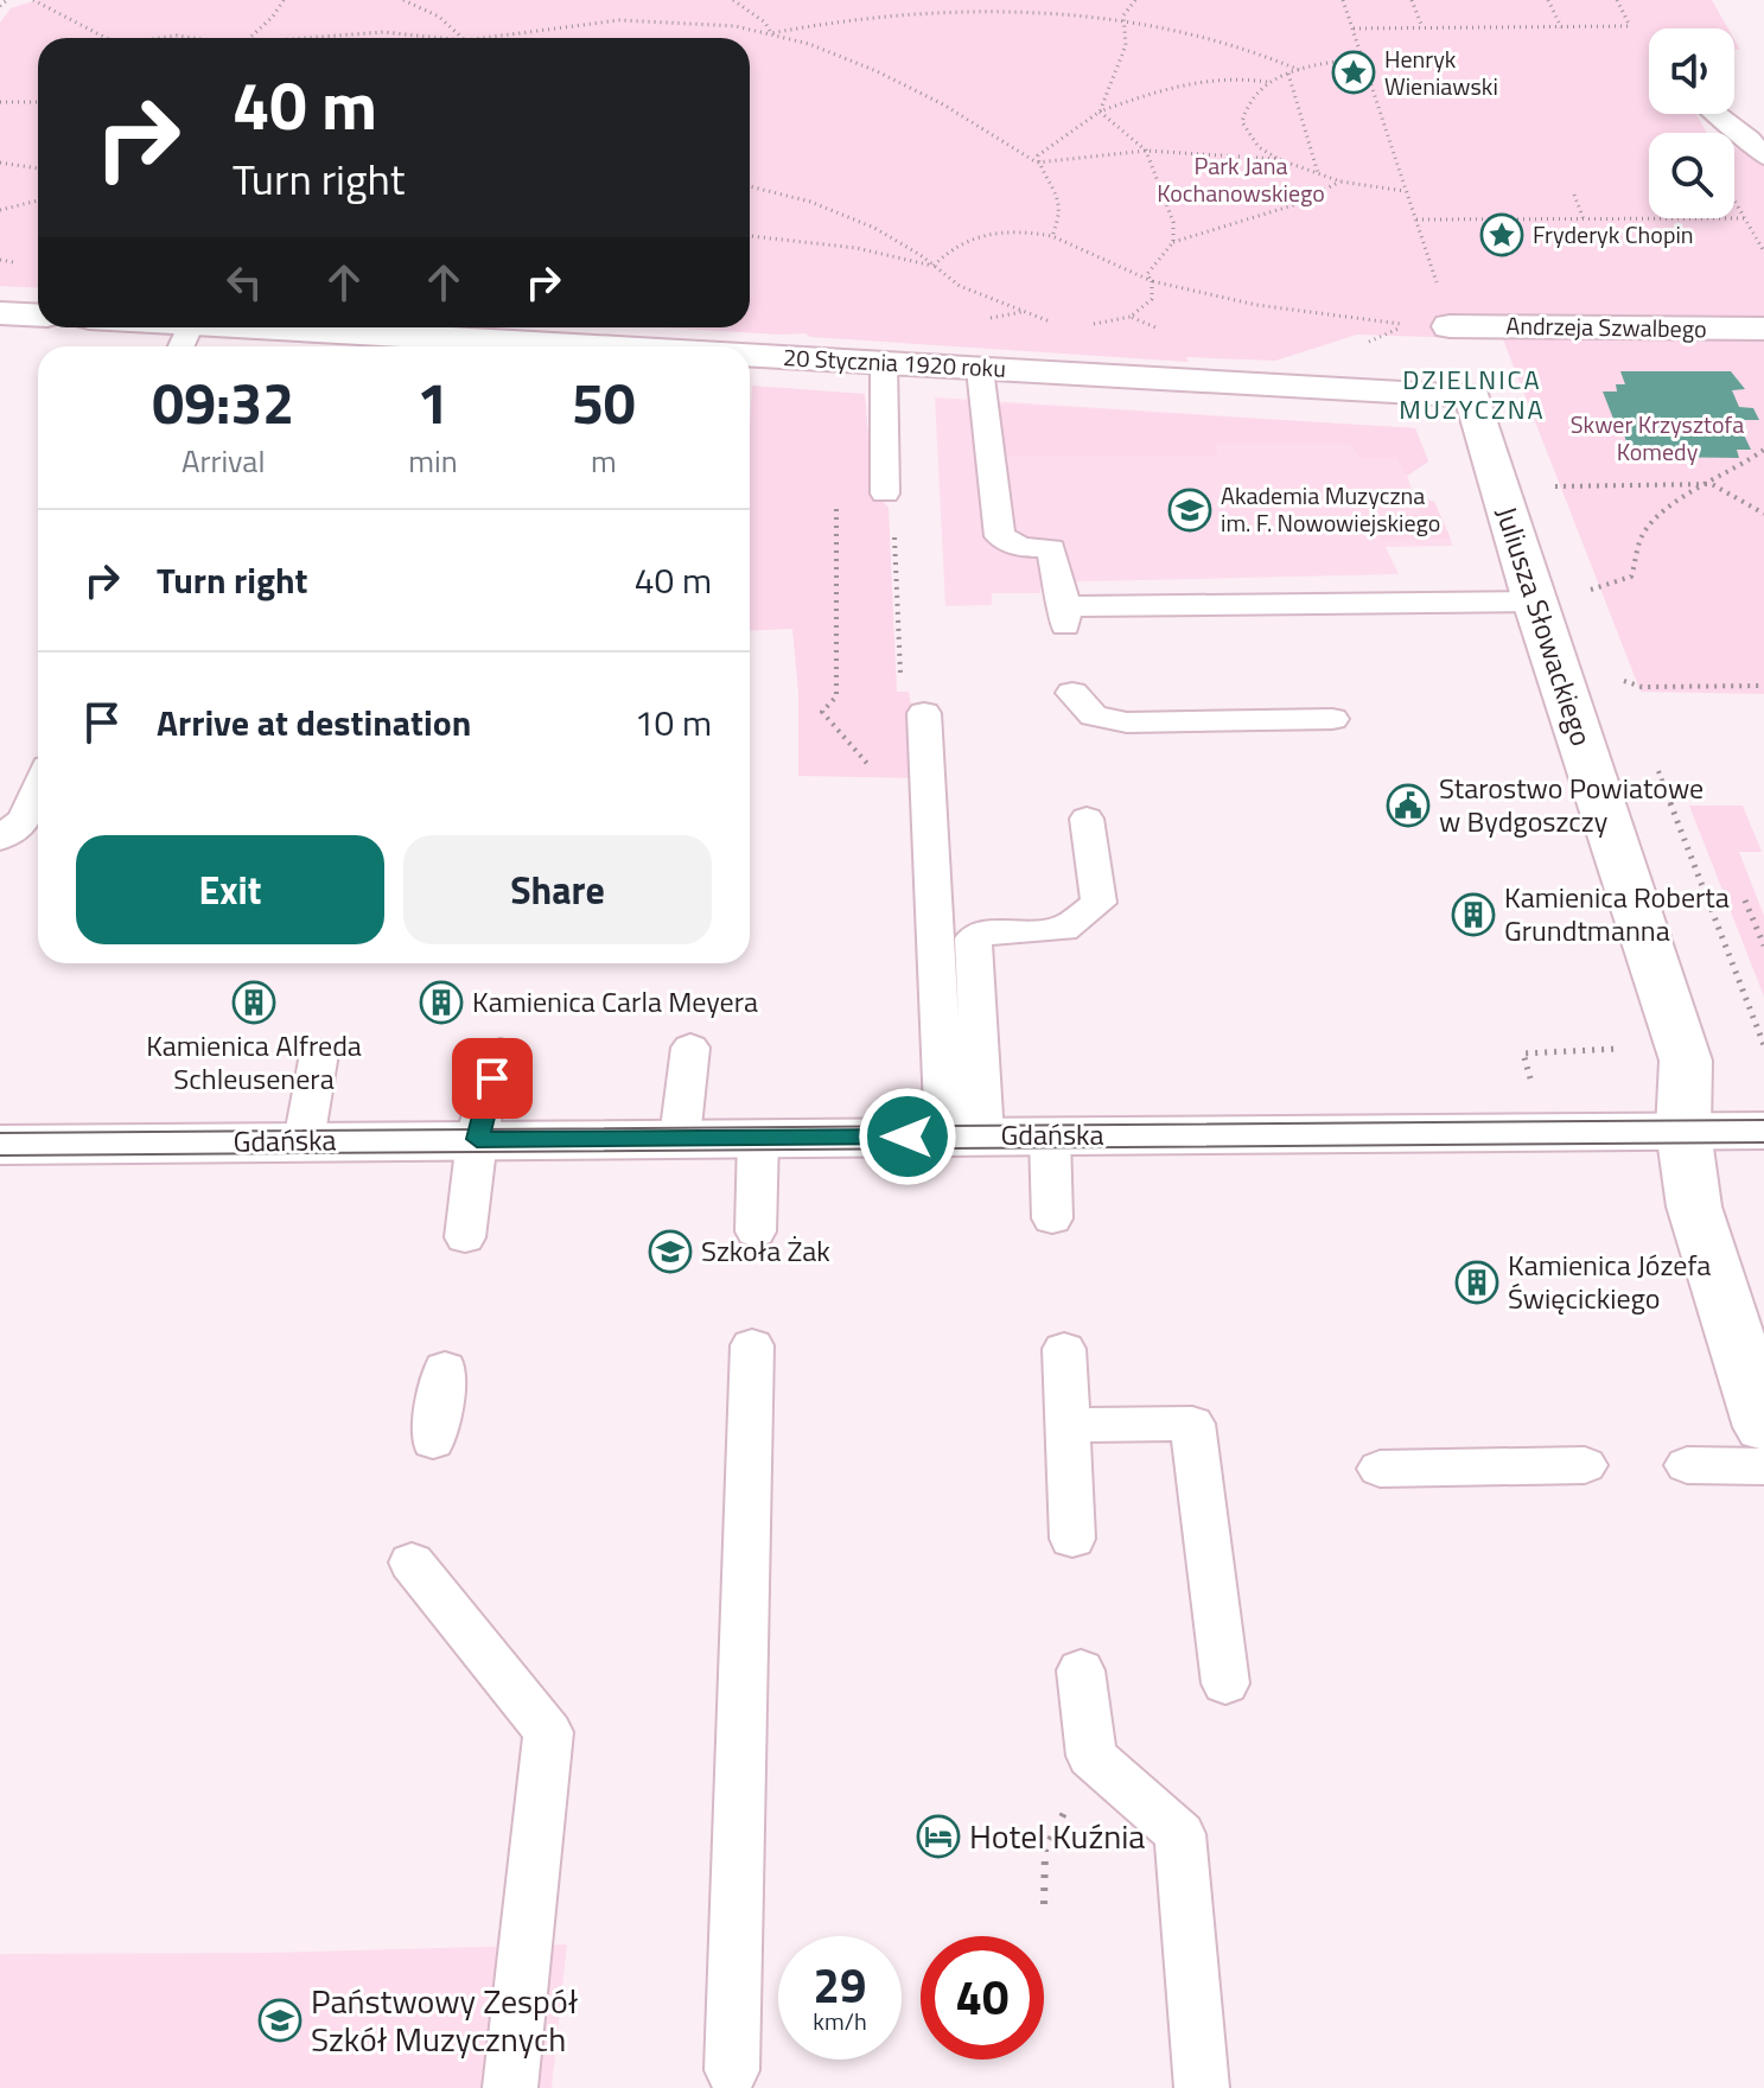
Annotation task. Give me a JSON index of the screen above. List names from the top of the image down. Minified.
{"streets":{"street":["Andrzeja Szwalbego","20 Stycznia 1920 roku","Juliusza Słowackiego","Gdańska"]},"crossings":[["20 Stycznia 1920 roku","Juliusza Słowackiego"],["Juliusza Słowackiego","Gdańska"]],"districts":["DZIELNICA MUZYCZNA"],"parks":["Park Jana Kochanowskiego","Skwer Krzysztofa Komedy"],"places":{"place":["Henryk Wieniawski","Fryderyk Chopin"],"school or university":["Akademia Muzyczna im. F. Nowowiejskiego","Szkoła Żak","Państwowy Zespół Szkół Muzycznych"],"public building":["Starostwo Powiatowe w Bydgoszczy"],"building":["Kamienica Roberta Grundtmanna","Kamienica Alfreda Schleusenera","Kamienica Carla Meyera","Kamienica Józefa Święcickiego"],"hotel":["Hotel Kuźnia"]},"page":{"turn":["40 m","Turn right"],"eta":["09:32","Arrival","1","min","50","m"],"list":[{"name":"Turn right","value":"40 m"},{"name":"Arrive at destination","value":"10 m"}],"buttons":["Exit","Share"],"speed":"29 km/h","limit":"40"}}
